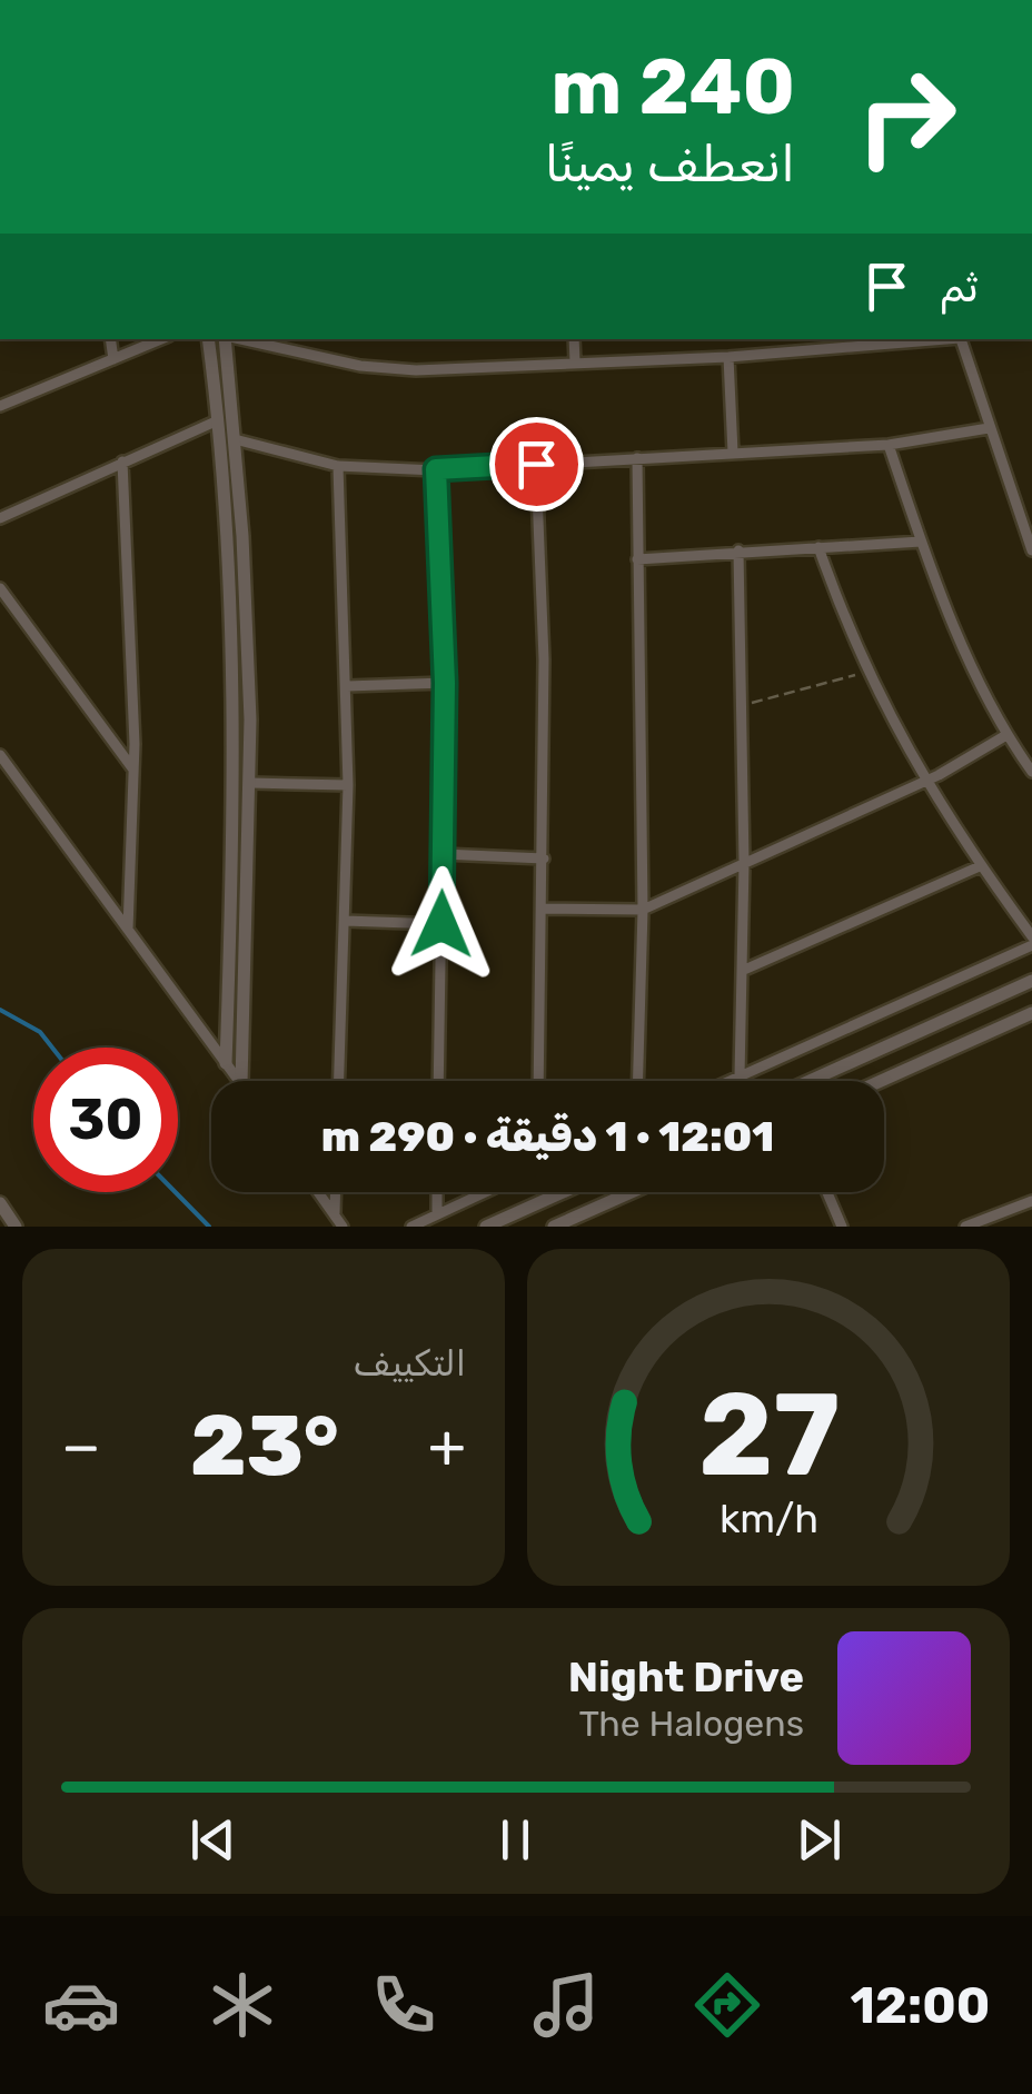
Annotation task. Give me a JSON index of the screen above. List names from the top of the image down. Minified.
{"page":{"turn":["240 m","انعطف يمينًا"],"then":"ثم","limit":"30","trip":"12:01 · 1 دقيقة · 290 m","tile":"التكييف","heat":["−","23°","+"],"song":["Night Drive","The Halogens"],"tabs":"12:00","gauge":["27","km/h"]}}
